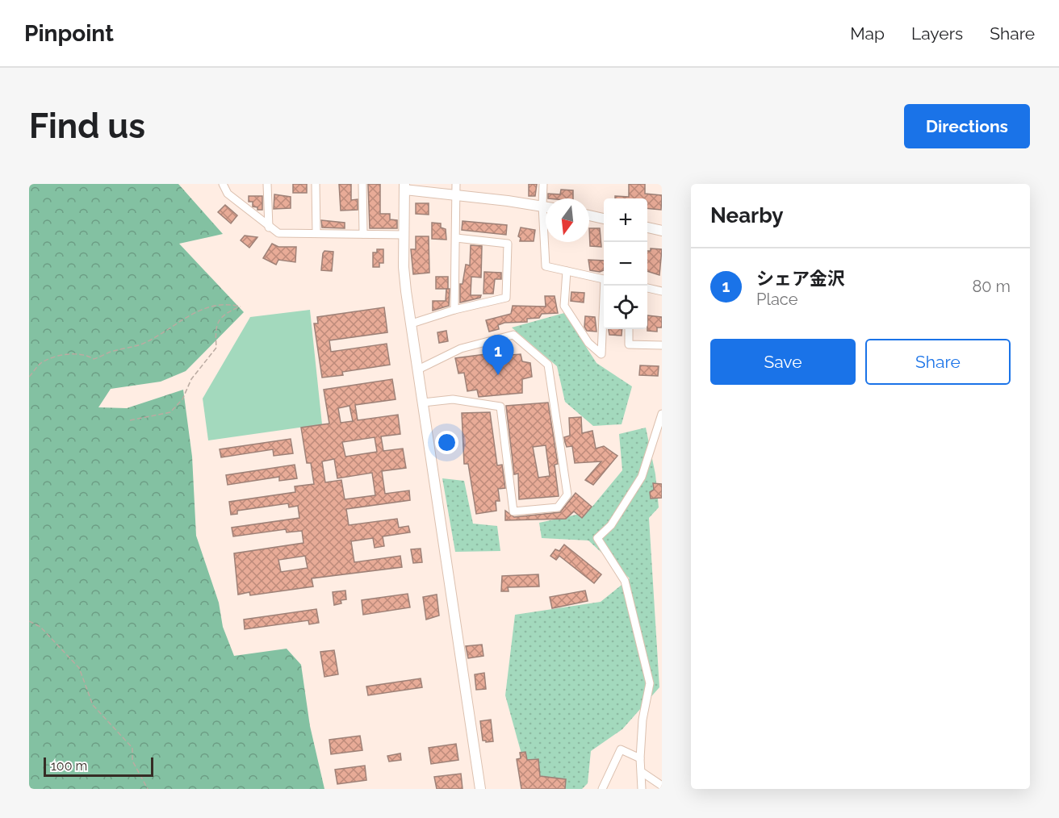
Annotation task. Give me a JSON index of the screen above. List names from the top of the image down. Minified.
{"scale_bar":"100 m","north":"bottom","page":{"header":"Pinpoint","nav":["Map","Layers","Share"],"buttons":["Directions",["Save","Share"]],"title":"Find us","heading":"Nearby","map_buttons":["+","−"],"list":[{"mark":"1","name":"シェア金沢","note":"Place","value":"80 m"}],"pins":"1","scale":"100 m"}}
